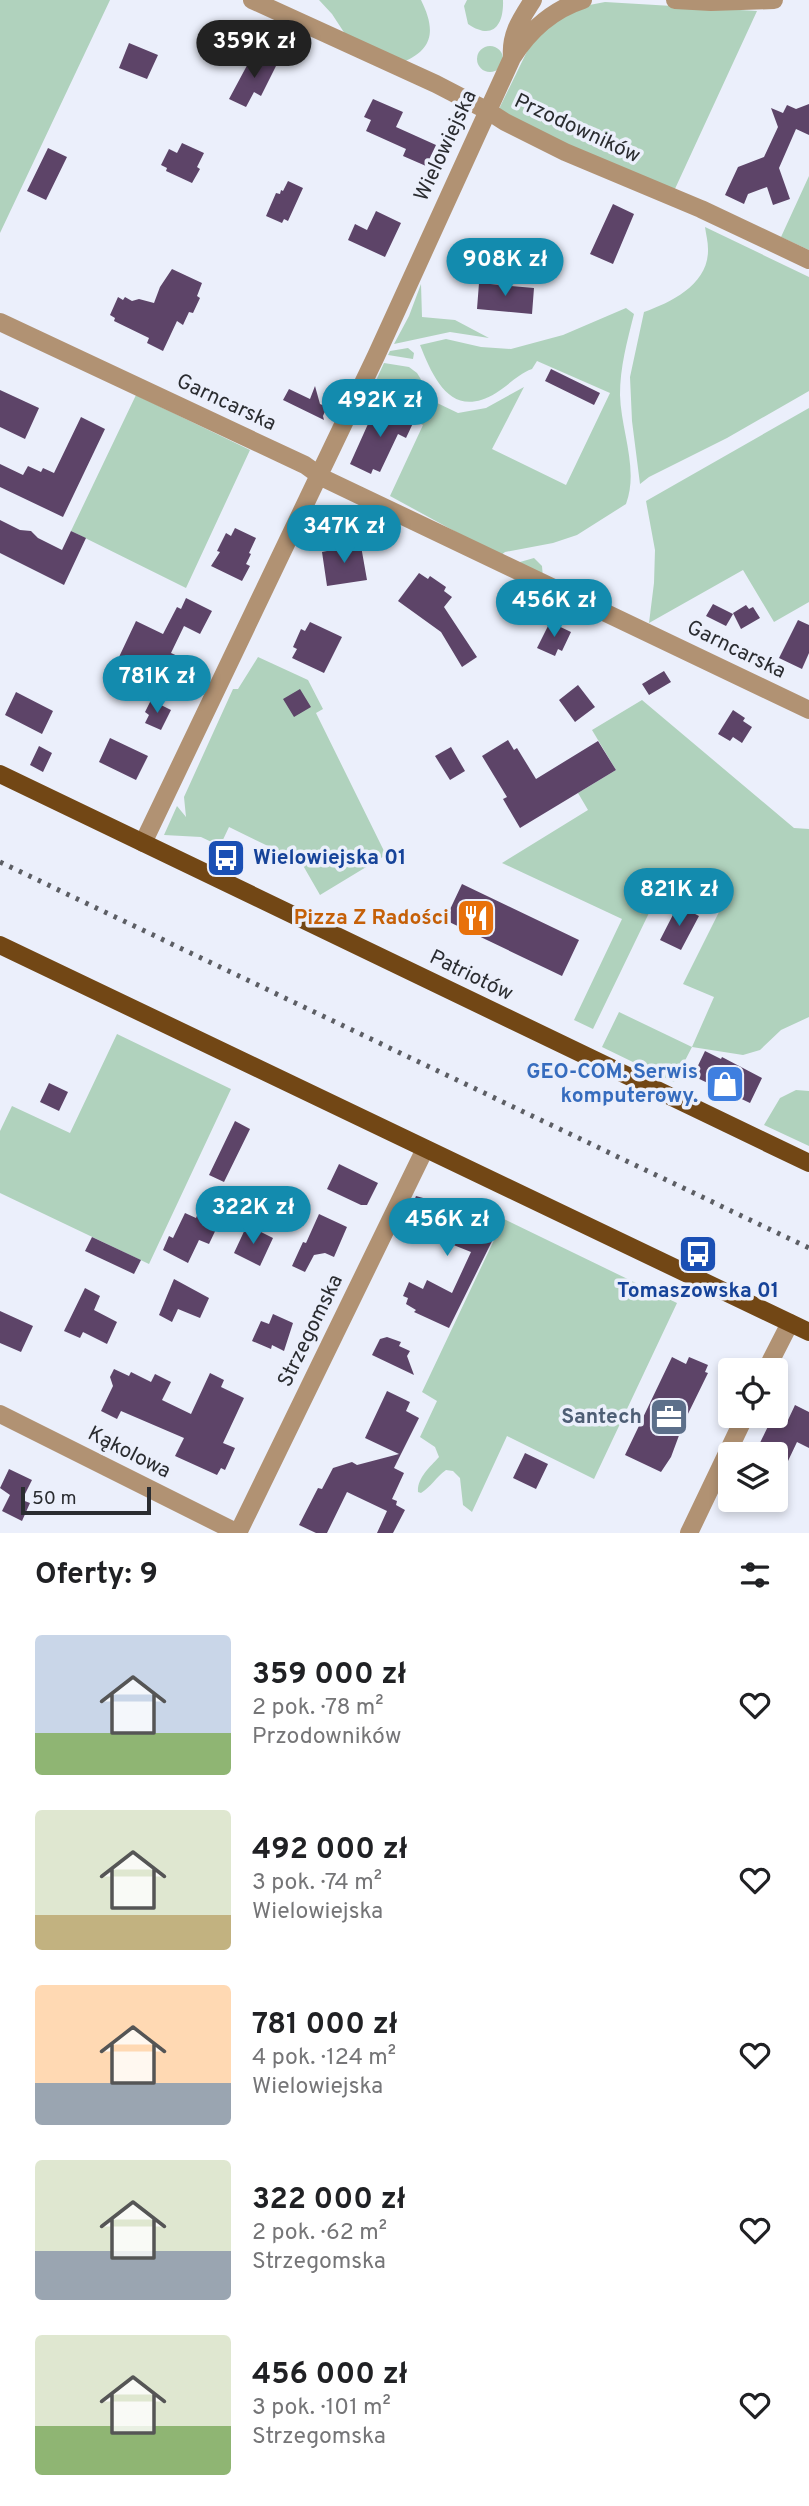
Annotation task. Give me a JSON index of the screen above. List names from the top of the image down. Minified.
{"streets":{"main road":["Patriotów"],"street":["Przodowników","Wielowiejska","Garncarska","Strzegomska","Kąkolowa"]},"crossings":[["Przodowników","Wielowiejska"],["Wielowiejska","Garncarska"],["Wielowiejska","Patriotów"],["Strzegomska","Kąkolowa"]],"places":{"bus stop":["Wielowiejska 01","Tomaszowska 01"],"restaurant":["Pizza Z Radości"],"shop":["GEO-COM. Serwis komputerowy."],"office":["Santech"]},"scale_bar":"50 m","page":{"price":["359K zł","908K zł","492K zł","347K zł","456K zł","781K zł","821K zł","322K zł","456K zł"],"scale":"50 m","heading":"Oferty: 9","list":[{"name":"359 000 zł","note":"2 pok. · 78 m² · Przodowników"},{"name":"492 000 zł","note":"3 pok. · 74 m² · Wielowiejska"},{"name":"781 000 zł","note":"4 pok. · 124 m² · Wielowiejska"},{"name":"322 000 zł","note":"2 pok. · 62 m² · Strzegomska"},{"name":"456 000 zł","note":"3 pok. · 101 m² · Strzegomska"}]}}
